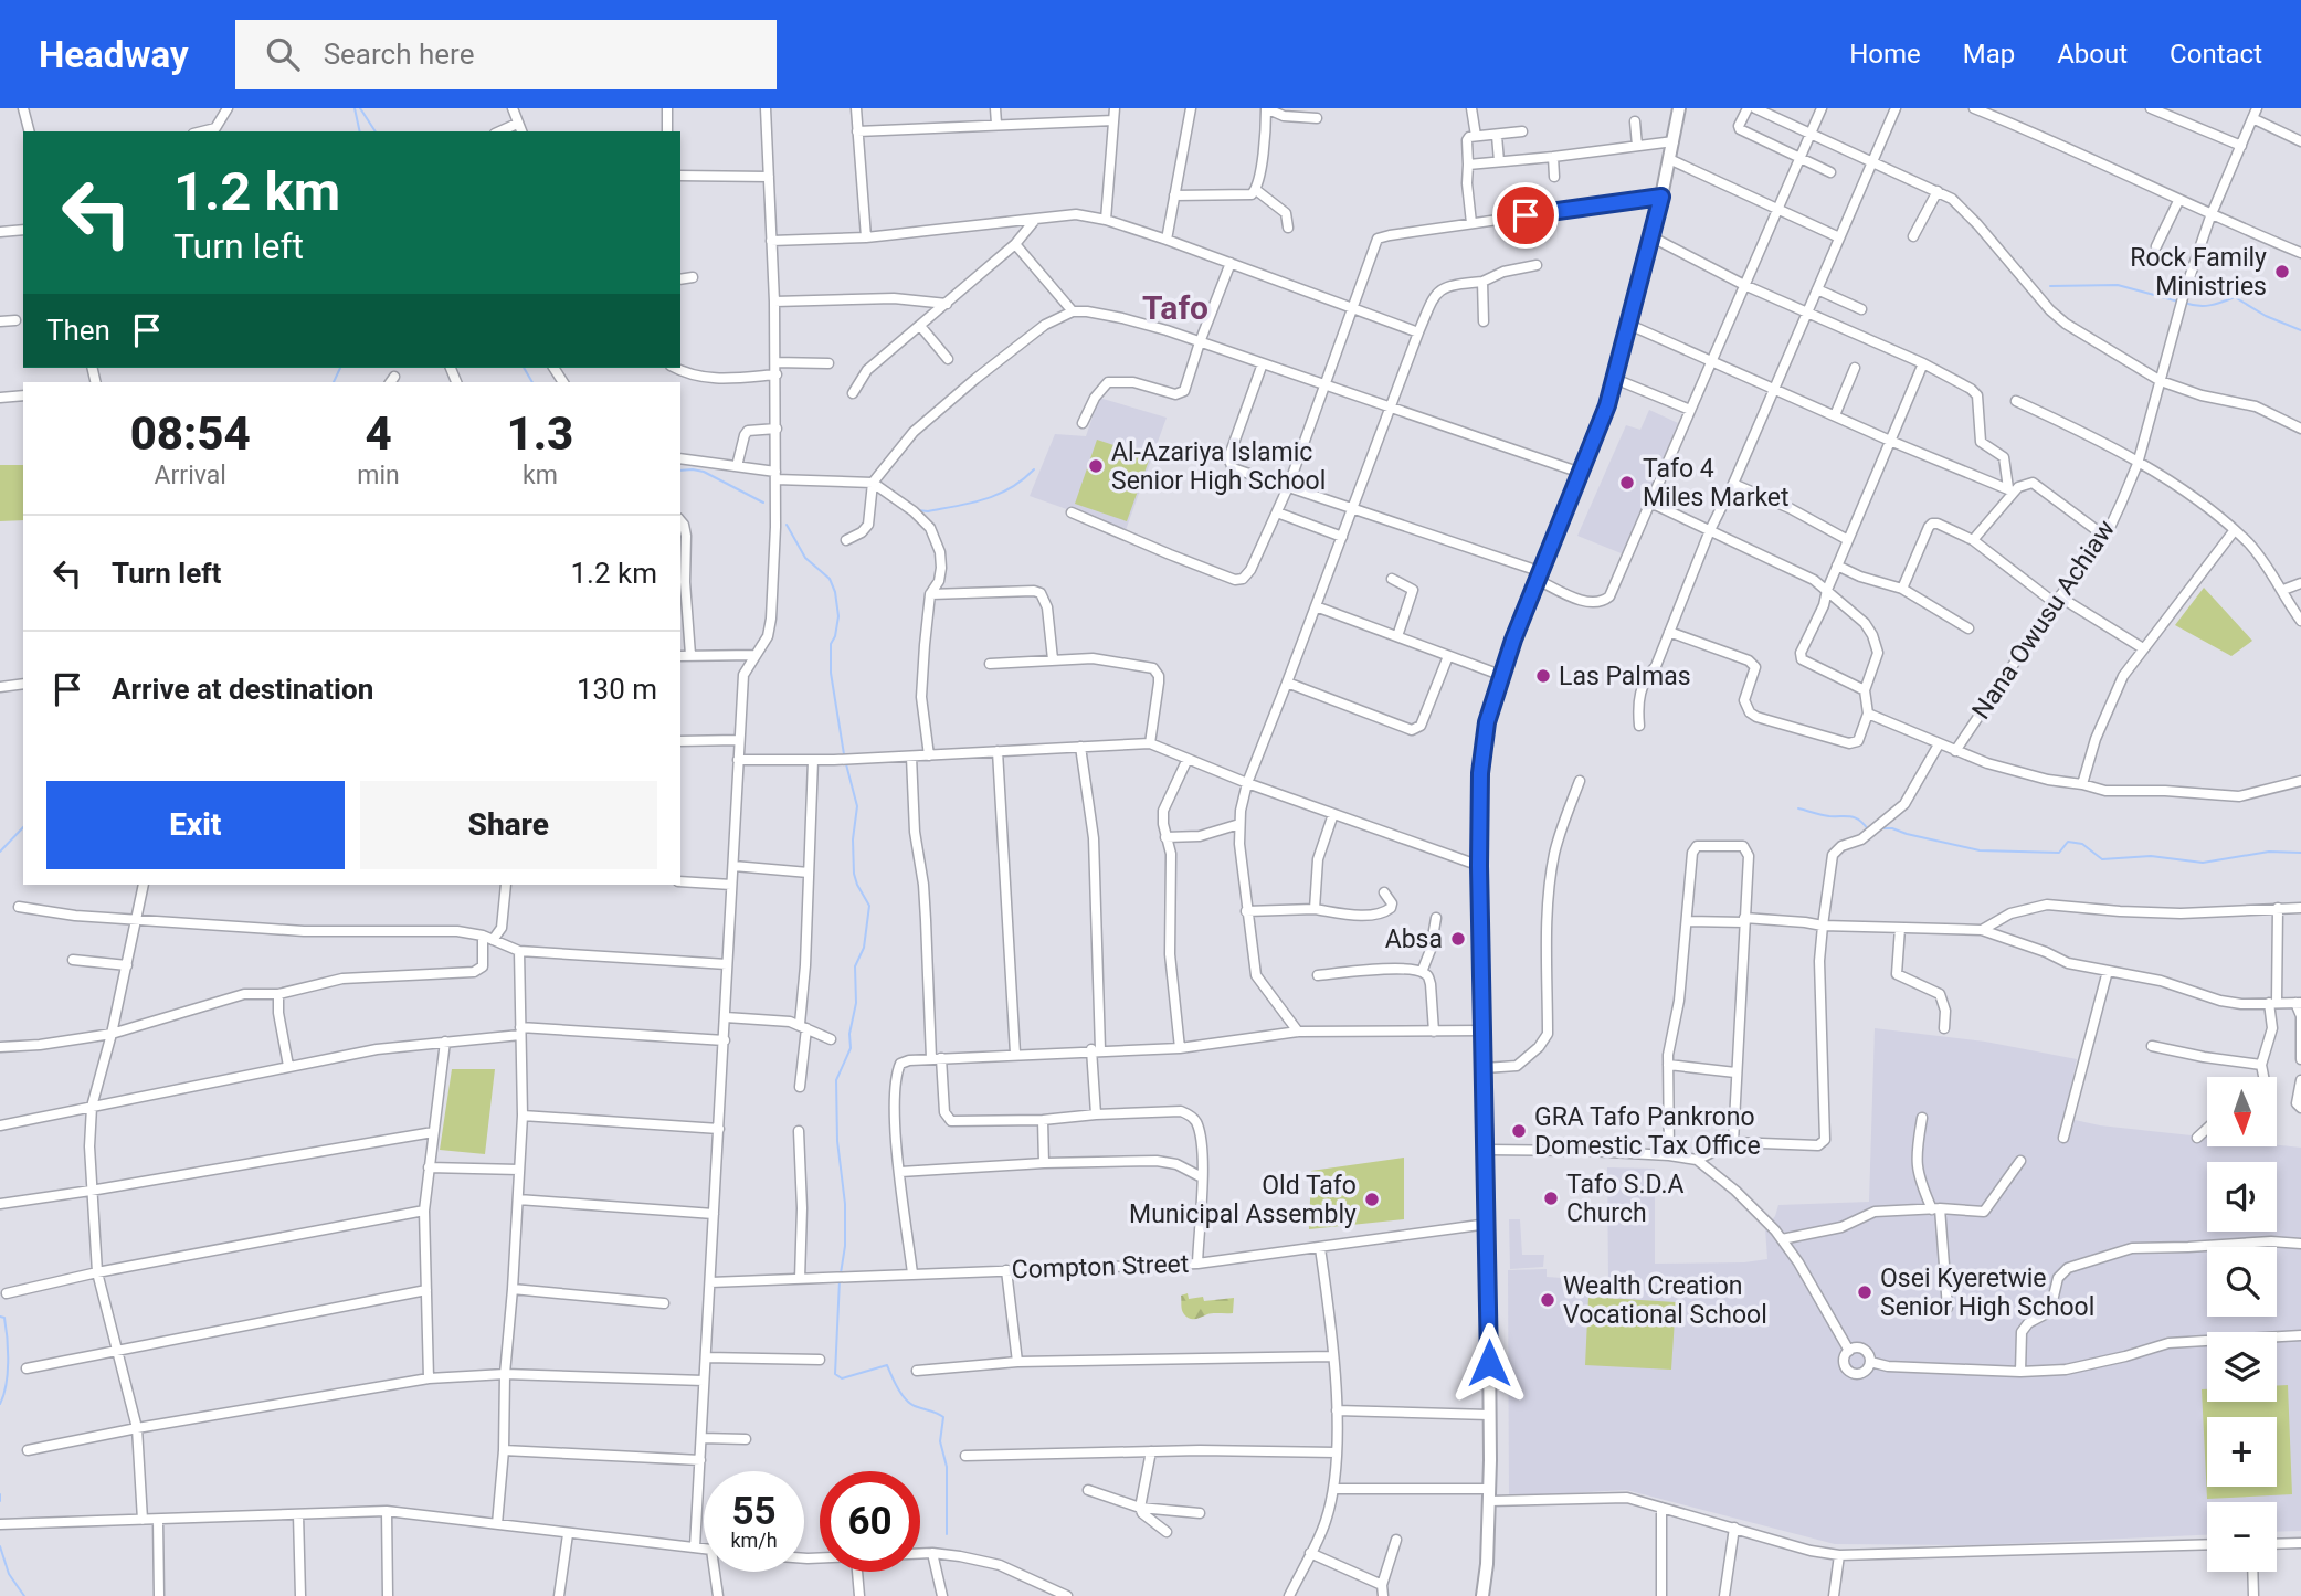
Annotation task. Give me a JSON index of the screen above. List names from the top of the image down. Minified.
{"streets":{"street":["Nana Owusu Achiaw","Compton Street"]},"districts":["Tafo"],"places":["Rock Family Ministries","Al-Azariya Islamic Senior High School","Tafo 4 Miles Market","Las Palmas","Absa","GRA Tafo Pankrono Domestic Tax Office","Tafo S.D.A Church","Old Tafo Municipal Assembly","Osei Kyeretwie Senior High School","Wealth Creation Vocational School"],"north":"bottom","page":{"header":"Headway","search":"Search here","nav":["Home","Map","About","Contact"],"turn":["1.2 km","Turn left"],"then":"Then","eta":["08:54","Arrival","4","min","1.3","km"],"list":[{"name":"Turn left","value":"1.2 km"},{"name":"Arrive at destination","value":"130 m"}],"buttons":["Exit","Share"],"map_buttons":["+","−"],"speed":"55 km/h","limit":"60"}}
